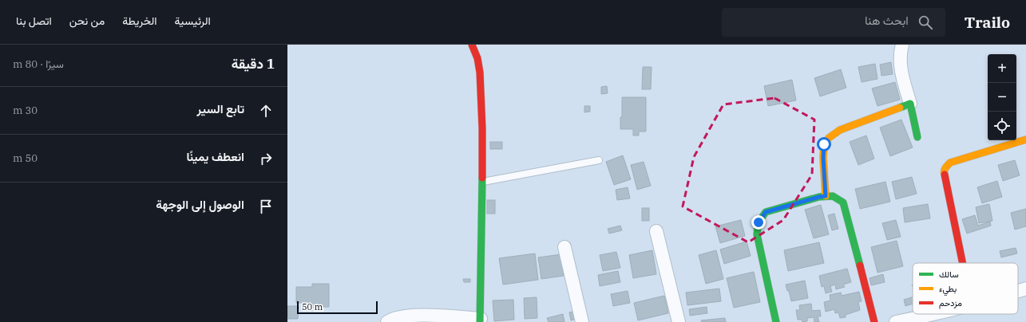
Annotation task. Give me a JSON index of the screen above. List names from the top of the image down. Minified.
{"legend":["سالك","بطيء","مزدحم"],"scale_bar":"50 m","page":{"header":"Trailo","search":"ابحث هنا","nav":["الرئيسية","الخريطة","من نحن","اتصل بنا"],"heading":["1 دقيقة","سيرًا · 80 m"],"map_buttons":["+","−"],"list":[["تابع السير","30 m"],["انعطف يمينًا","50 m"],"الوصول إلى الوجهة"],"scale":"50 m"}}
